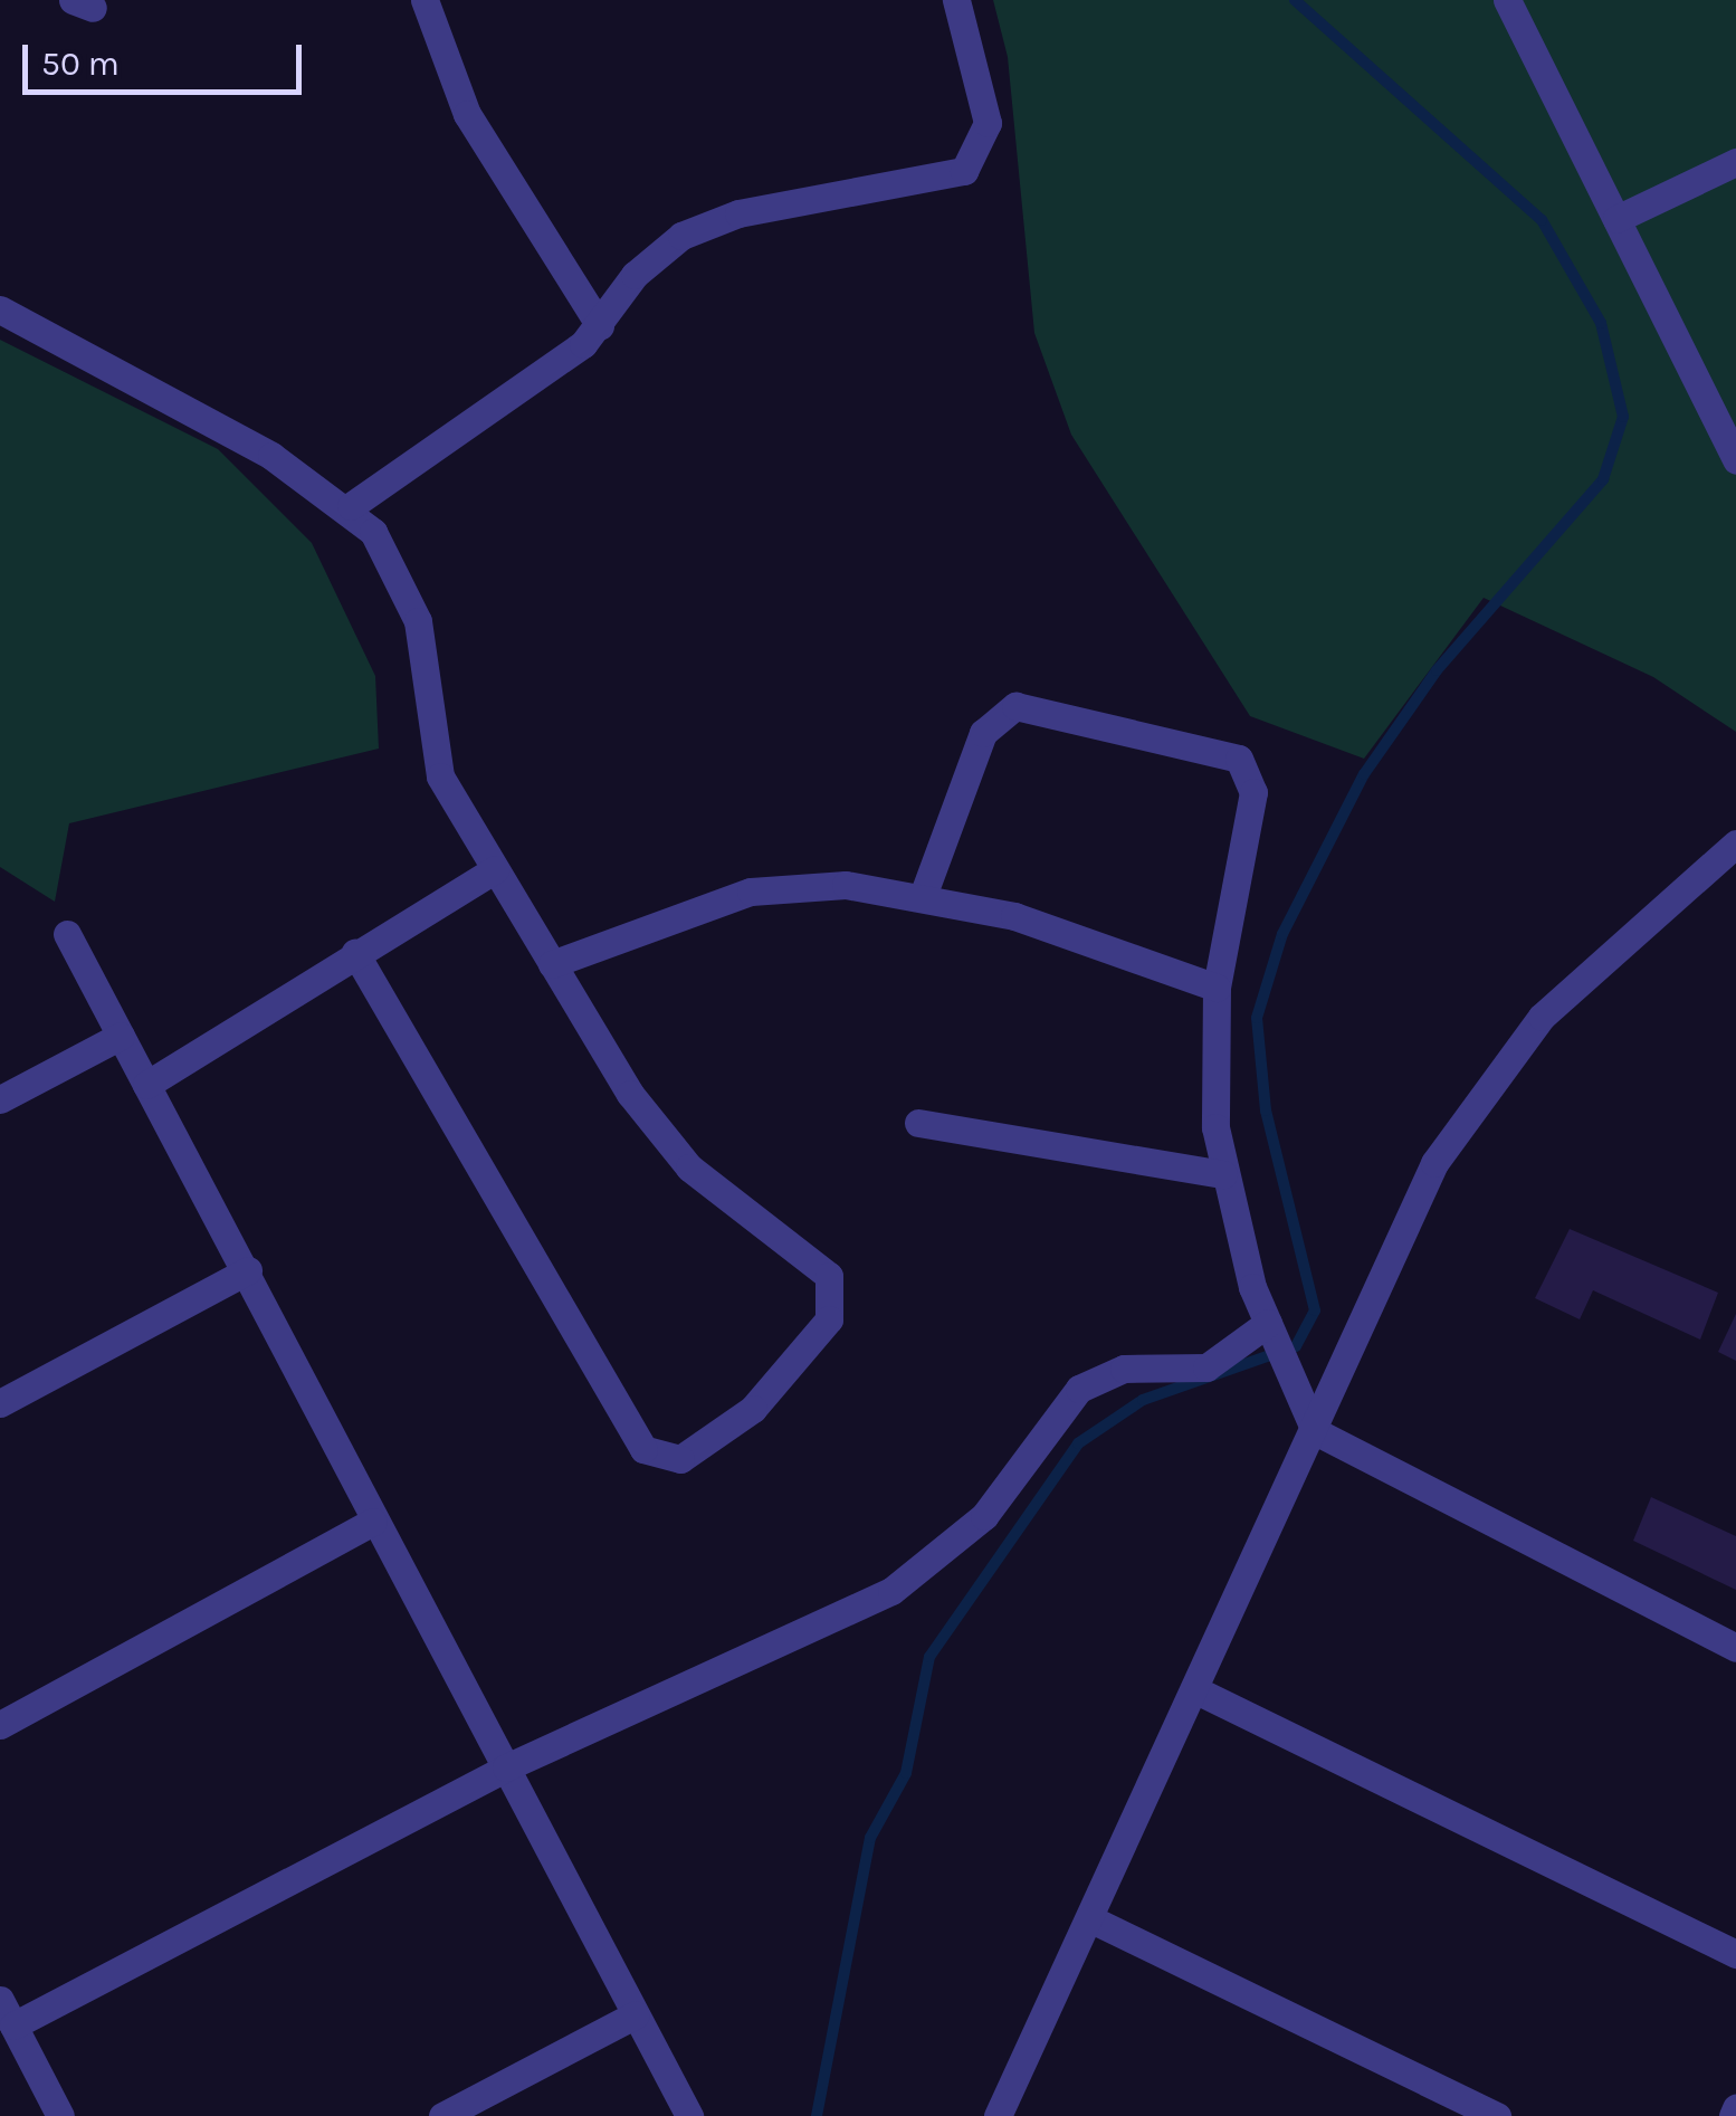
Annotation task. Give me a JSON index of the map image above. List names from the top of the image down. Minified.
{"scale_bar":"50 m"}
